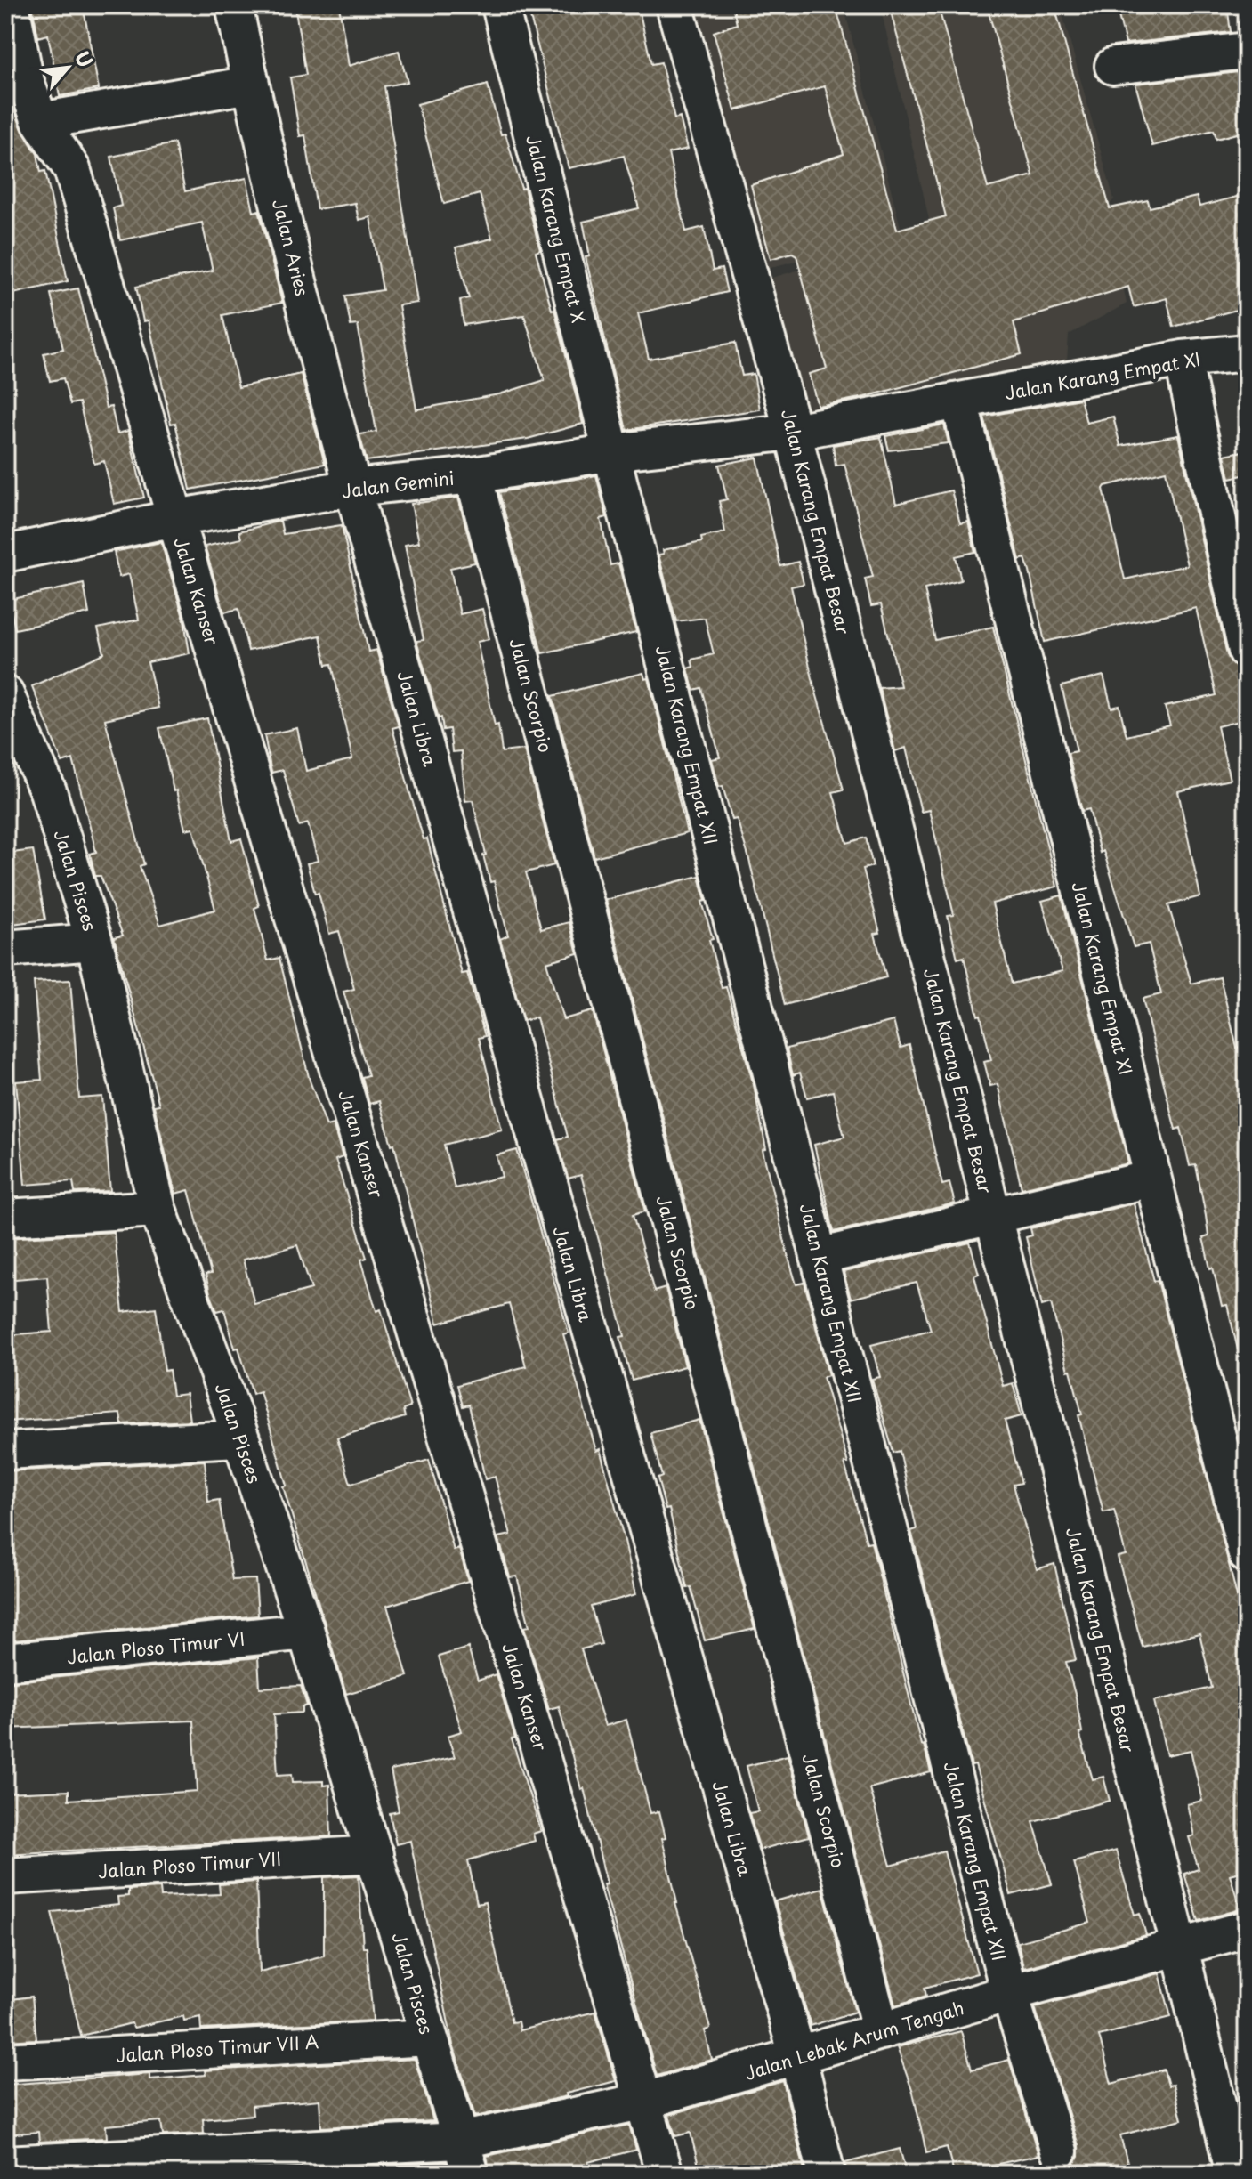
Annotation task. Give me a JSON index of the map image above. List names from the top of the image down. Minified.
{"streets":{"street":["Jalan Karang Empat X","Jalan Aries","Jalan Karang Empat XI","Jalan Gemini","Jalan Karang Empat Besar","Jalan Kanser","Jalan Scorpio","Jalan Libra","Jalan Karang Empat XII","Jalan Pisces","Jalan Ploso Timur VI","Jalan Ploso Timur VII","Jalan Lebak Arum Tengah","Jalan Ploso Timur VII A"]},"crossings":[["Jalan Karang Empat X","Jalan Gemini"],["Jalan Karang Empat X","Jalan Karang Empat XII"],["Jalan Aries","Jalan Gemini"],["Jalan Aries","Jalan Libra"],["Jalan Karang Empat XI","Jalan Gemini"],["Jalan Karang Empat XI","Jalan Karang Empat Besar"],["Jalan Gemini","Jalan Karang Empat Besar"],["Jalan Gemini","Jalan Kanser"],["Jalan Gemini","Jalan Scorpio"],["Jalan Gemini","Jalan Libra"],["Jalan Gemini","Jalan Karang Empat XII"],["Jalan Karang Empat Besar","Jalan Lebak Arum Tengah"],["Jalan Kanser","Jalan Lebak Arum Tengah"],["Jalan Scorpio","Jalan Lebak Arum Tengah"],["Jalan Libra","Jalan Lebak Arum Tengah"],["Jalan Karang Empat XII","Jalan Lebak Arum Tengah"],["Jalan Pisces","Jalan Ploso Timur VI"],["Jalan Pisces","Jalan Ploso Timur VII"],["Jalan Pisces","Jalan Lebak Arum Tengah"],["Jalan Pisces","Jalan Ploso Timur VII A"]],"north":"top right"}
